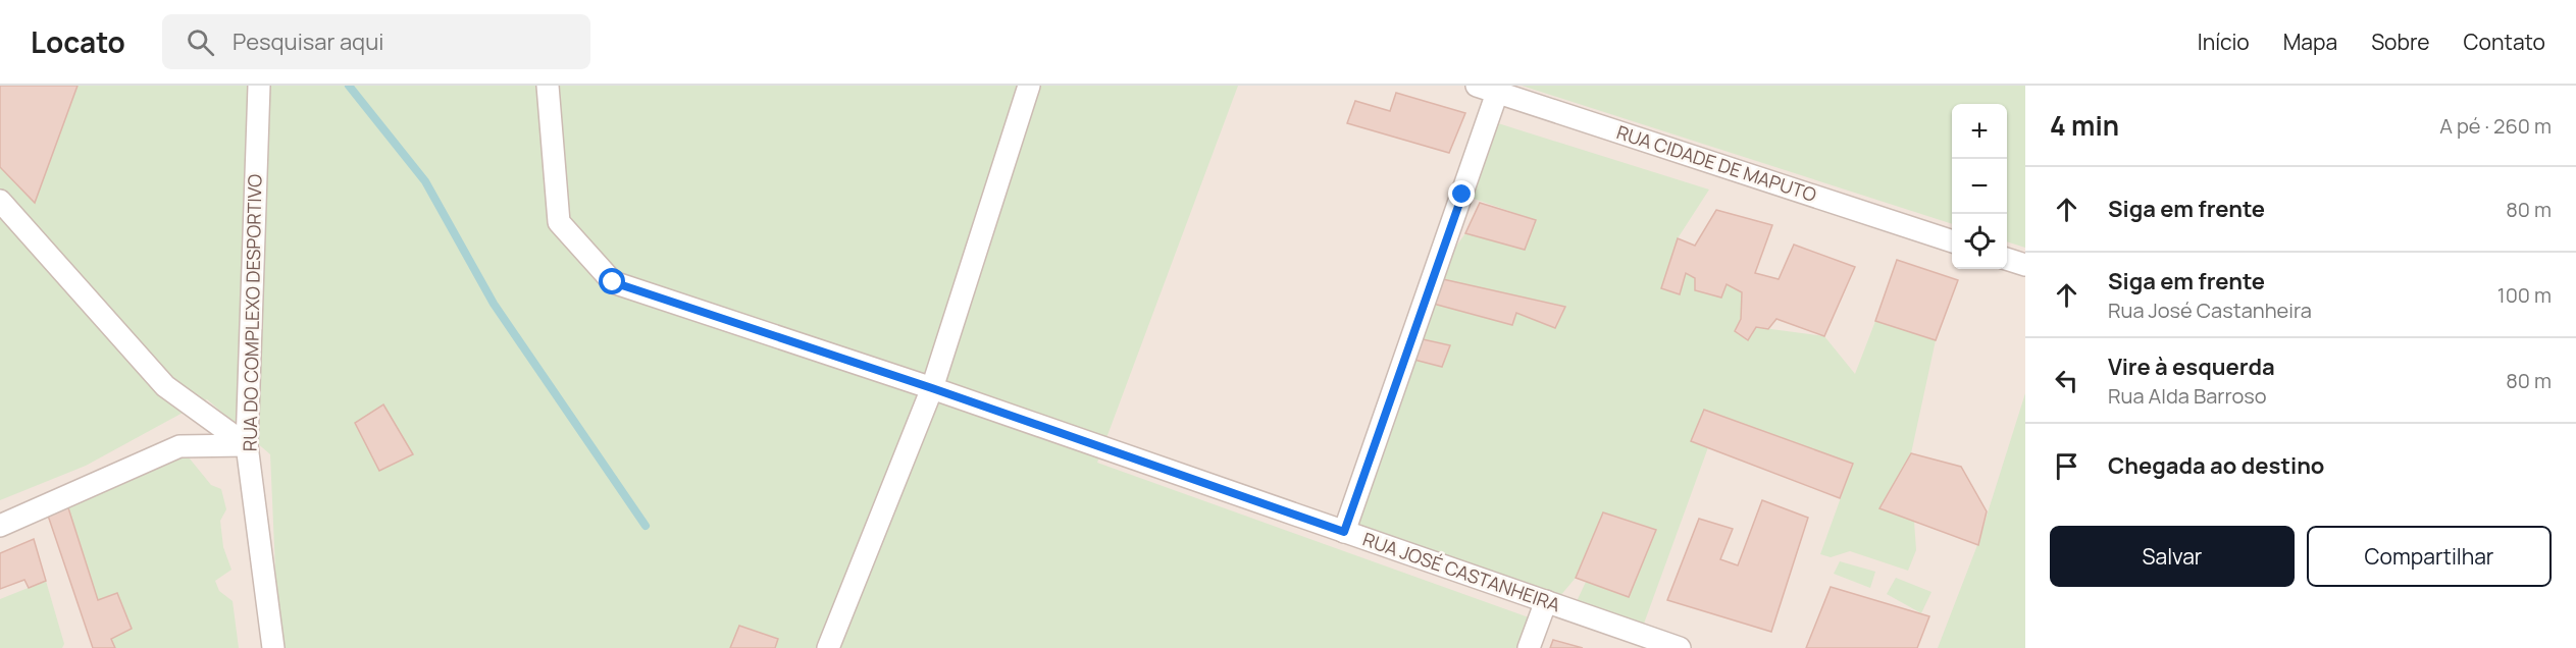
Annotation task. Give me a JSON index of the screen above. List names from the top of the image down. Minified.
{"streets":{"street":["RUA CIDADE DE MAPUTO","RUA DO COMPLEXO DESPORTIVO","RUA JOSÉ CASTANHEIRA"]},"page":{"header":"Locato","search":"Pesquisar aqui","nav":["Início","Mapa","Sobre","Contato"],"heading":["4 min","A pé · 260 m"],"map_buttons":["+","−"],"list":[["Siga em frente","80 m"],["Siga em frente","Rua José Castanheira","100 m"],["Vire à esquerda","Rua Alda Barroso","80 m"],"Chegada ao destino"],"buttons":["Salvar","Compartilhar"]}}
